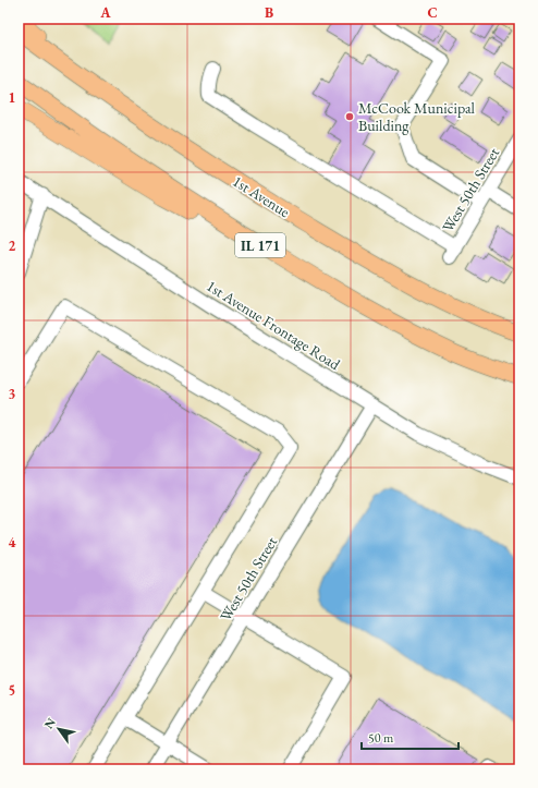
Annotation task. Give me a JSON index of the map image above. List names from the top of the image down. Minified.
{"streets":{"main road":["1st Avenue","IL 171"],"street":["West 50th Street","1st Avenue Frontage Road"]},"crossings":[["West 50th Street","1st Avenue Frontage Road"]],"places":["McCook Municipal Building"],"scale_bar":"50 m","north":"top left","grid":{"columns":["A","B","C"],"rows":["1","2","3","4","5"]}}
